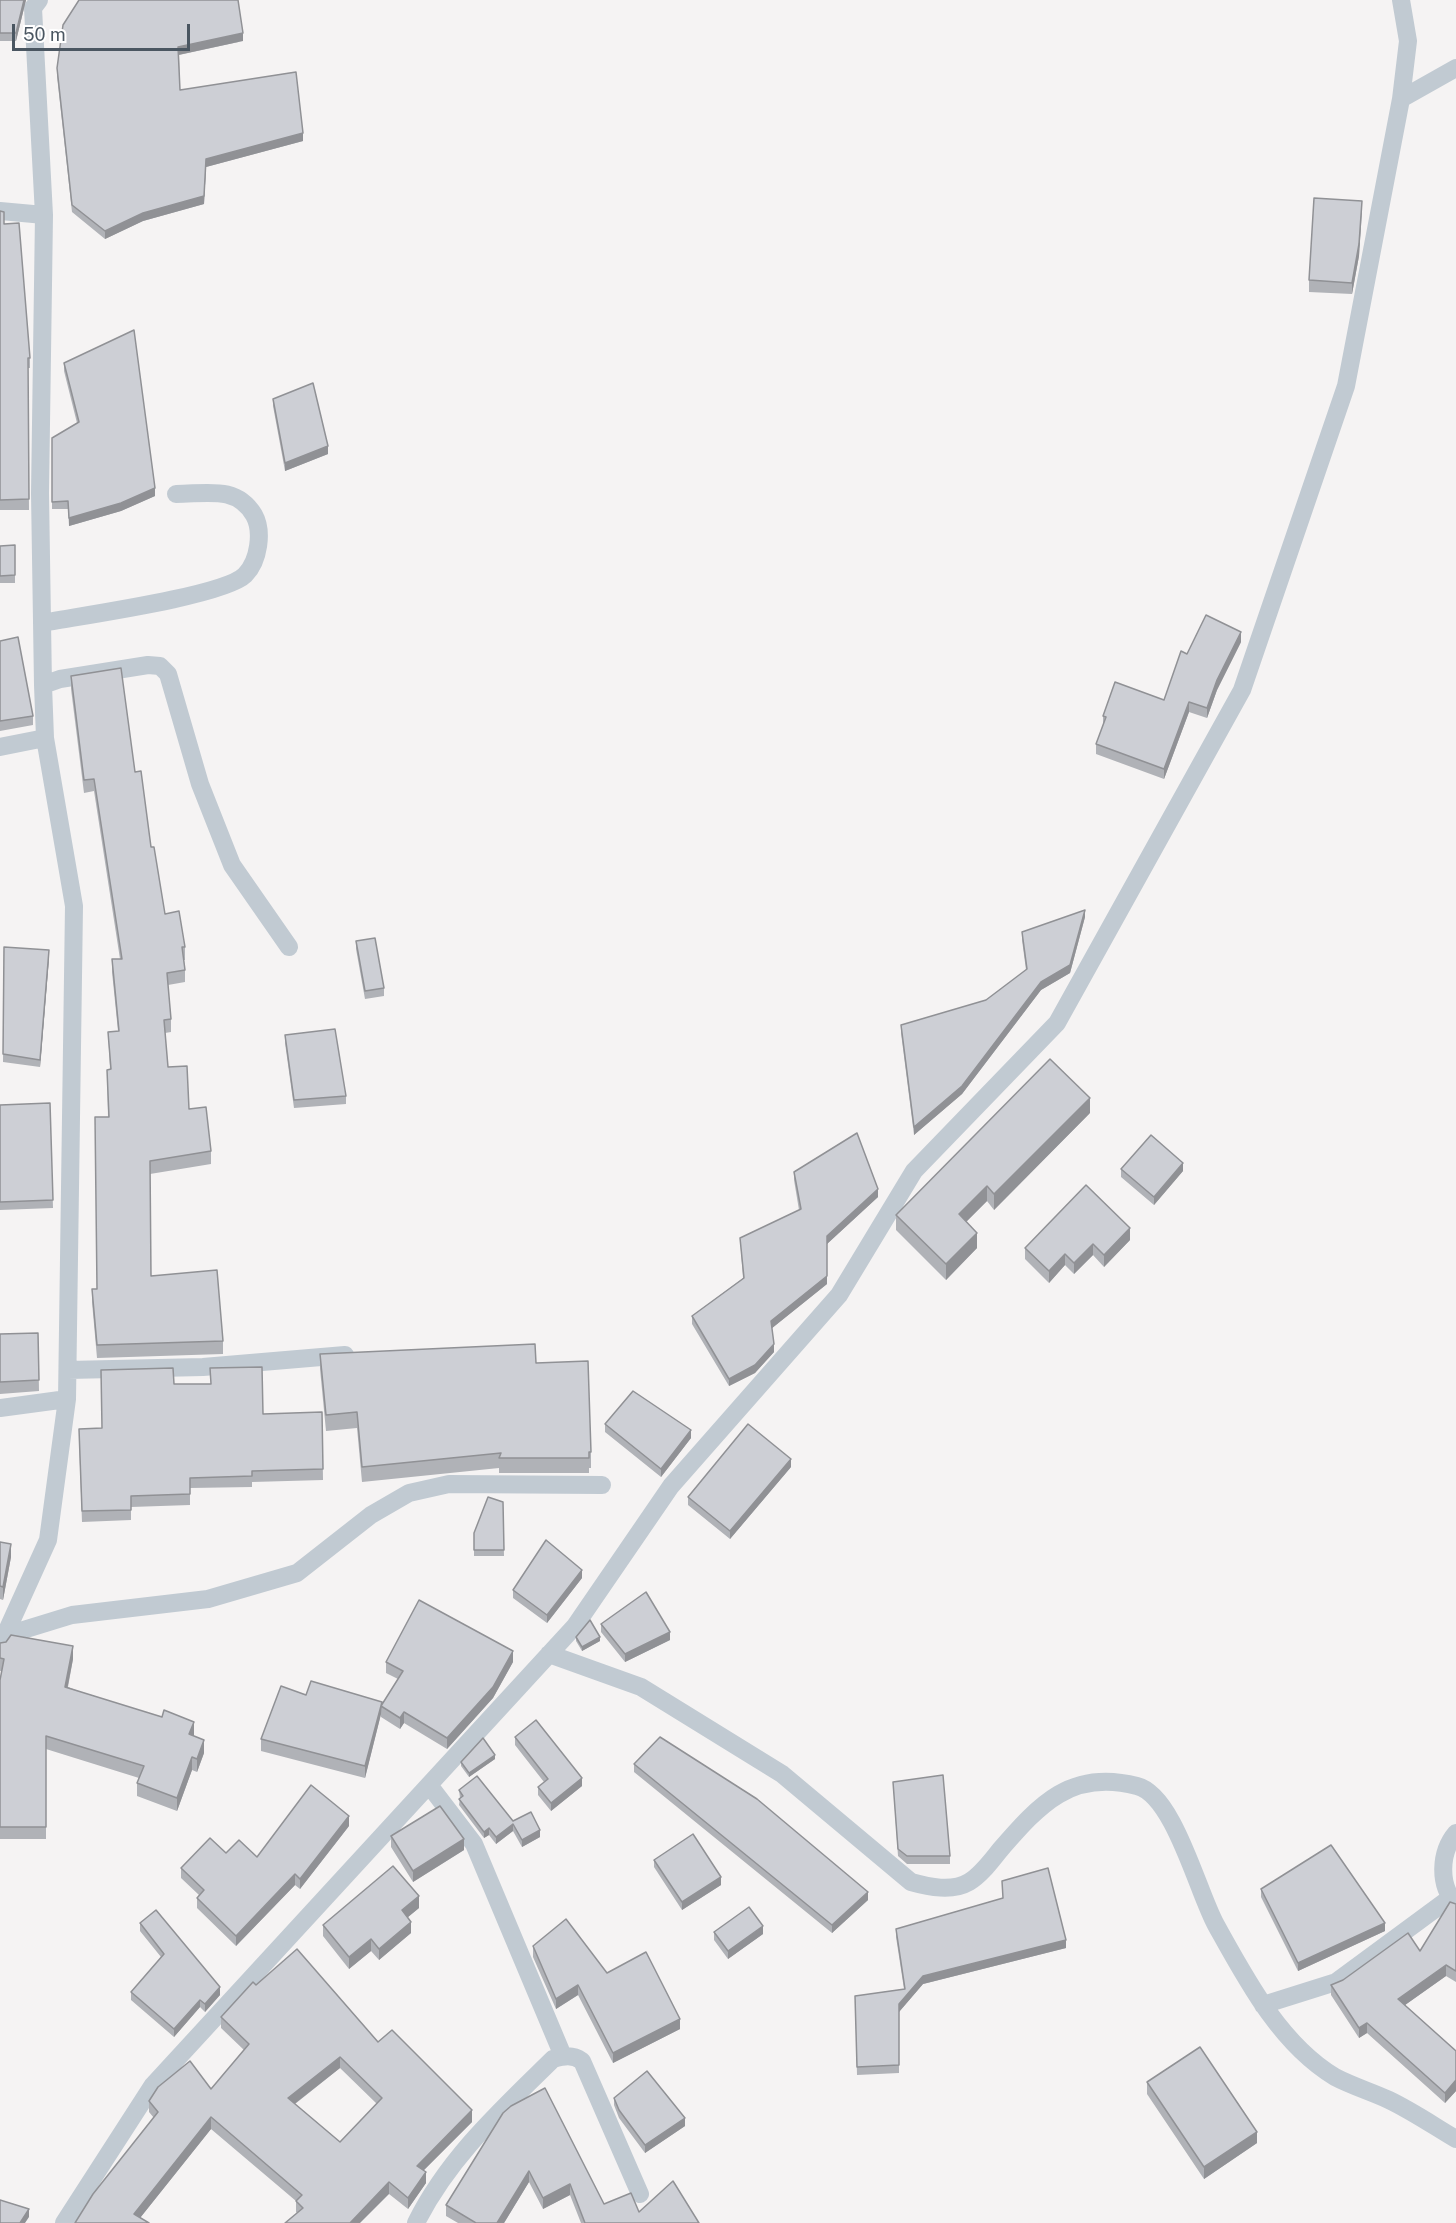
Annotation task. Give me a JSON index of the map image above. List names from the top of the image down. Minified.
{"scale_bar":"50 m"}
